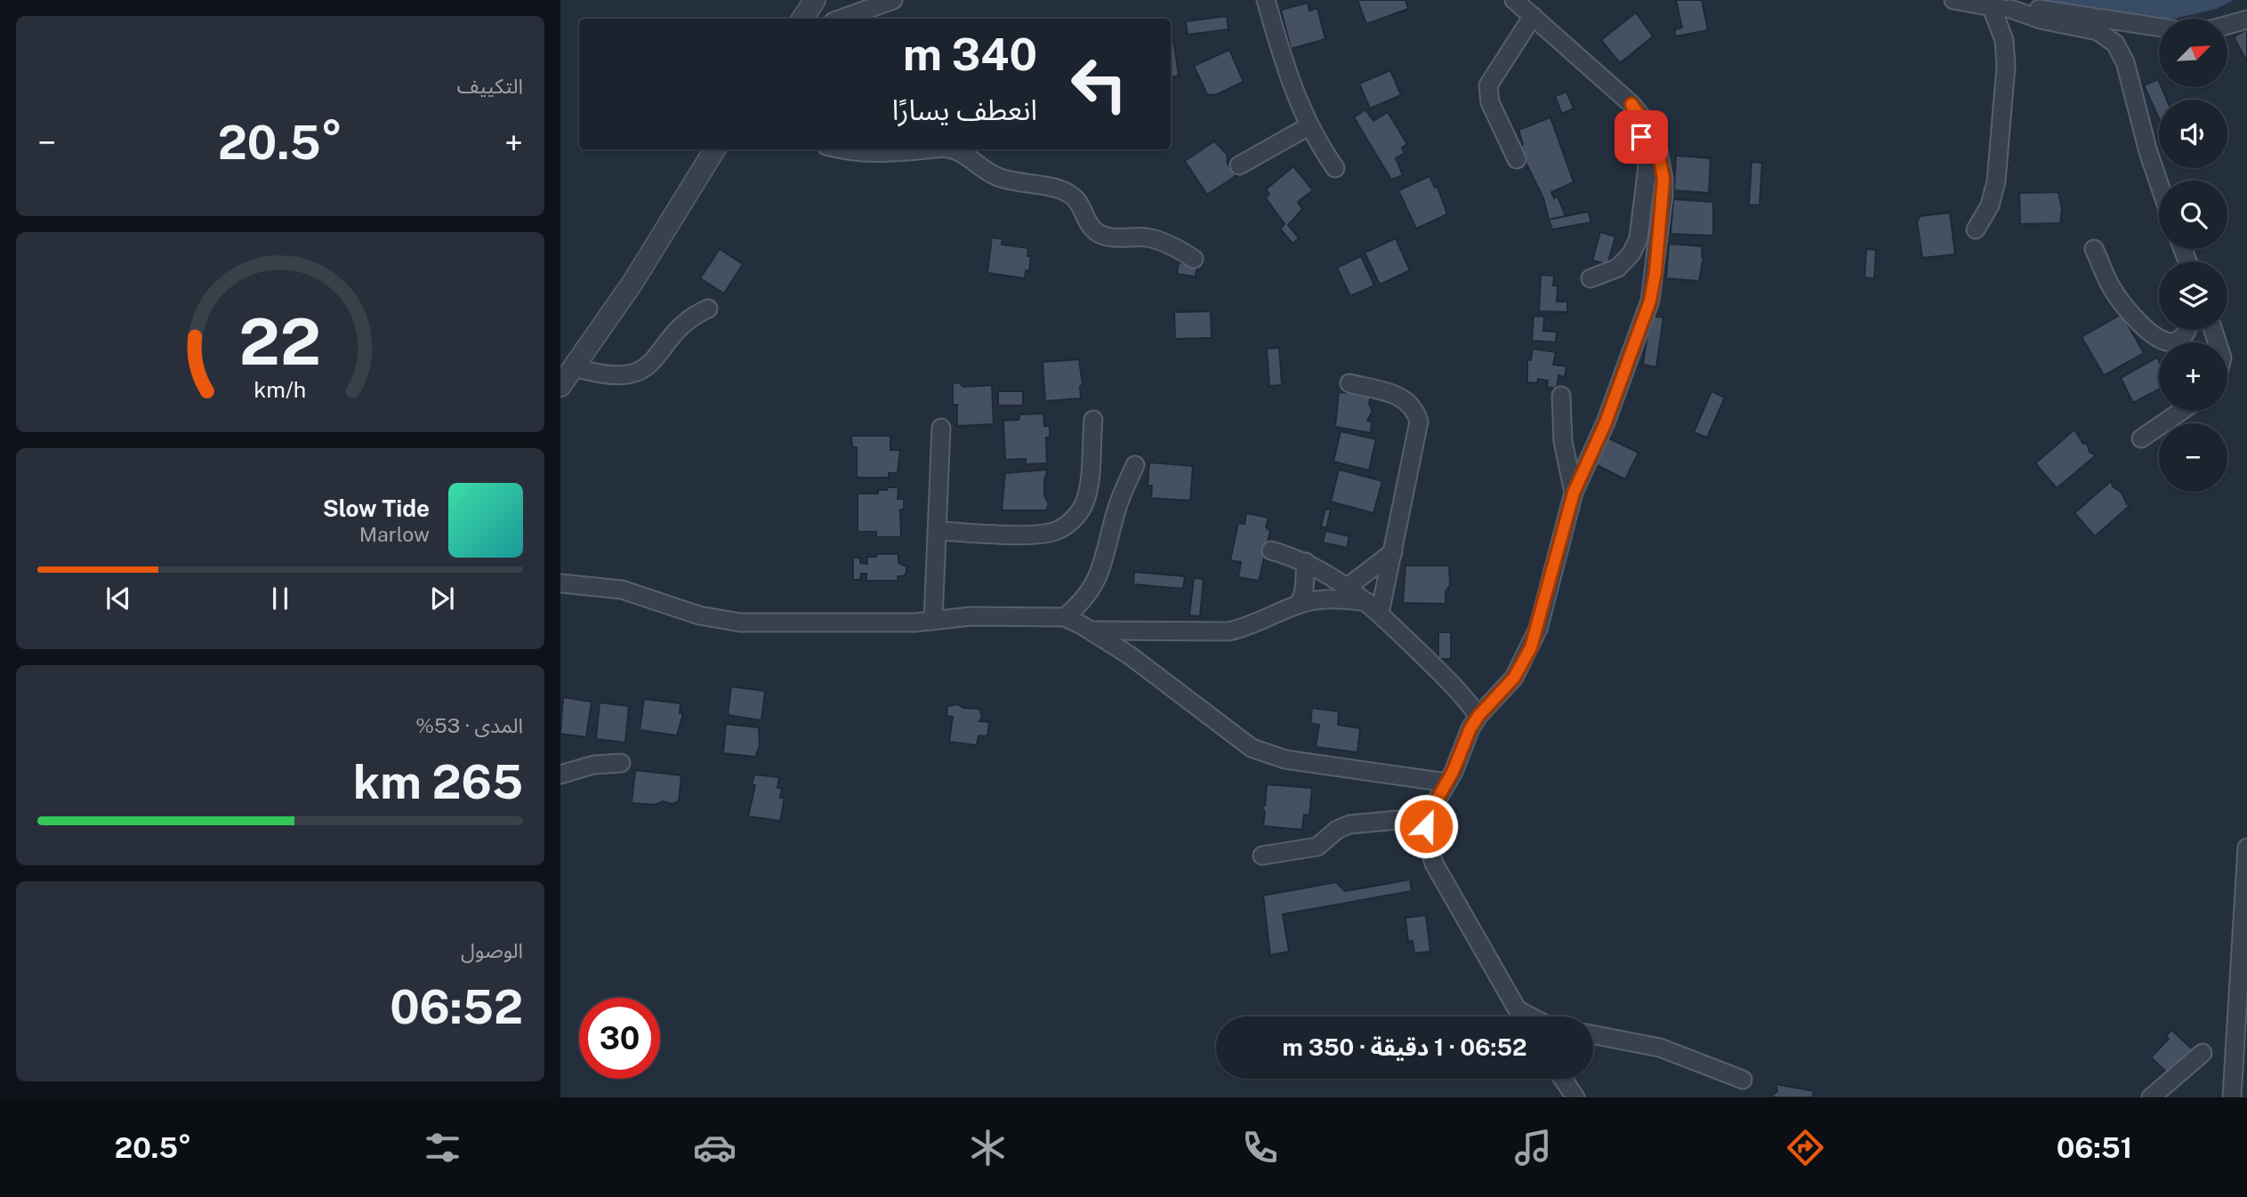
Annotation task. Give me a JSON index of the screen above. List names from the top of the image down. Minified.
{"north":"top right","page":{"tile":["التكييف",["المدى · 53%","265 km"],["الوصول","06:52"]],"map_buttons":["+","−"],"turn":["340 m","انعطف يسارًا"],"heat":["−","20.5°","+"],"song":["Slow Tide","Marlow"],"limit":"30","trip":"06:52 · 1 دقيقة · 350 m","tabs":["06:51","20.5°"],"gauge":["22","km/h"]}}
